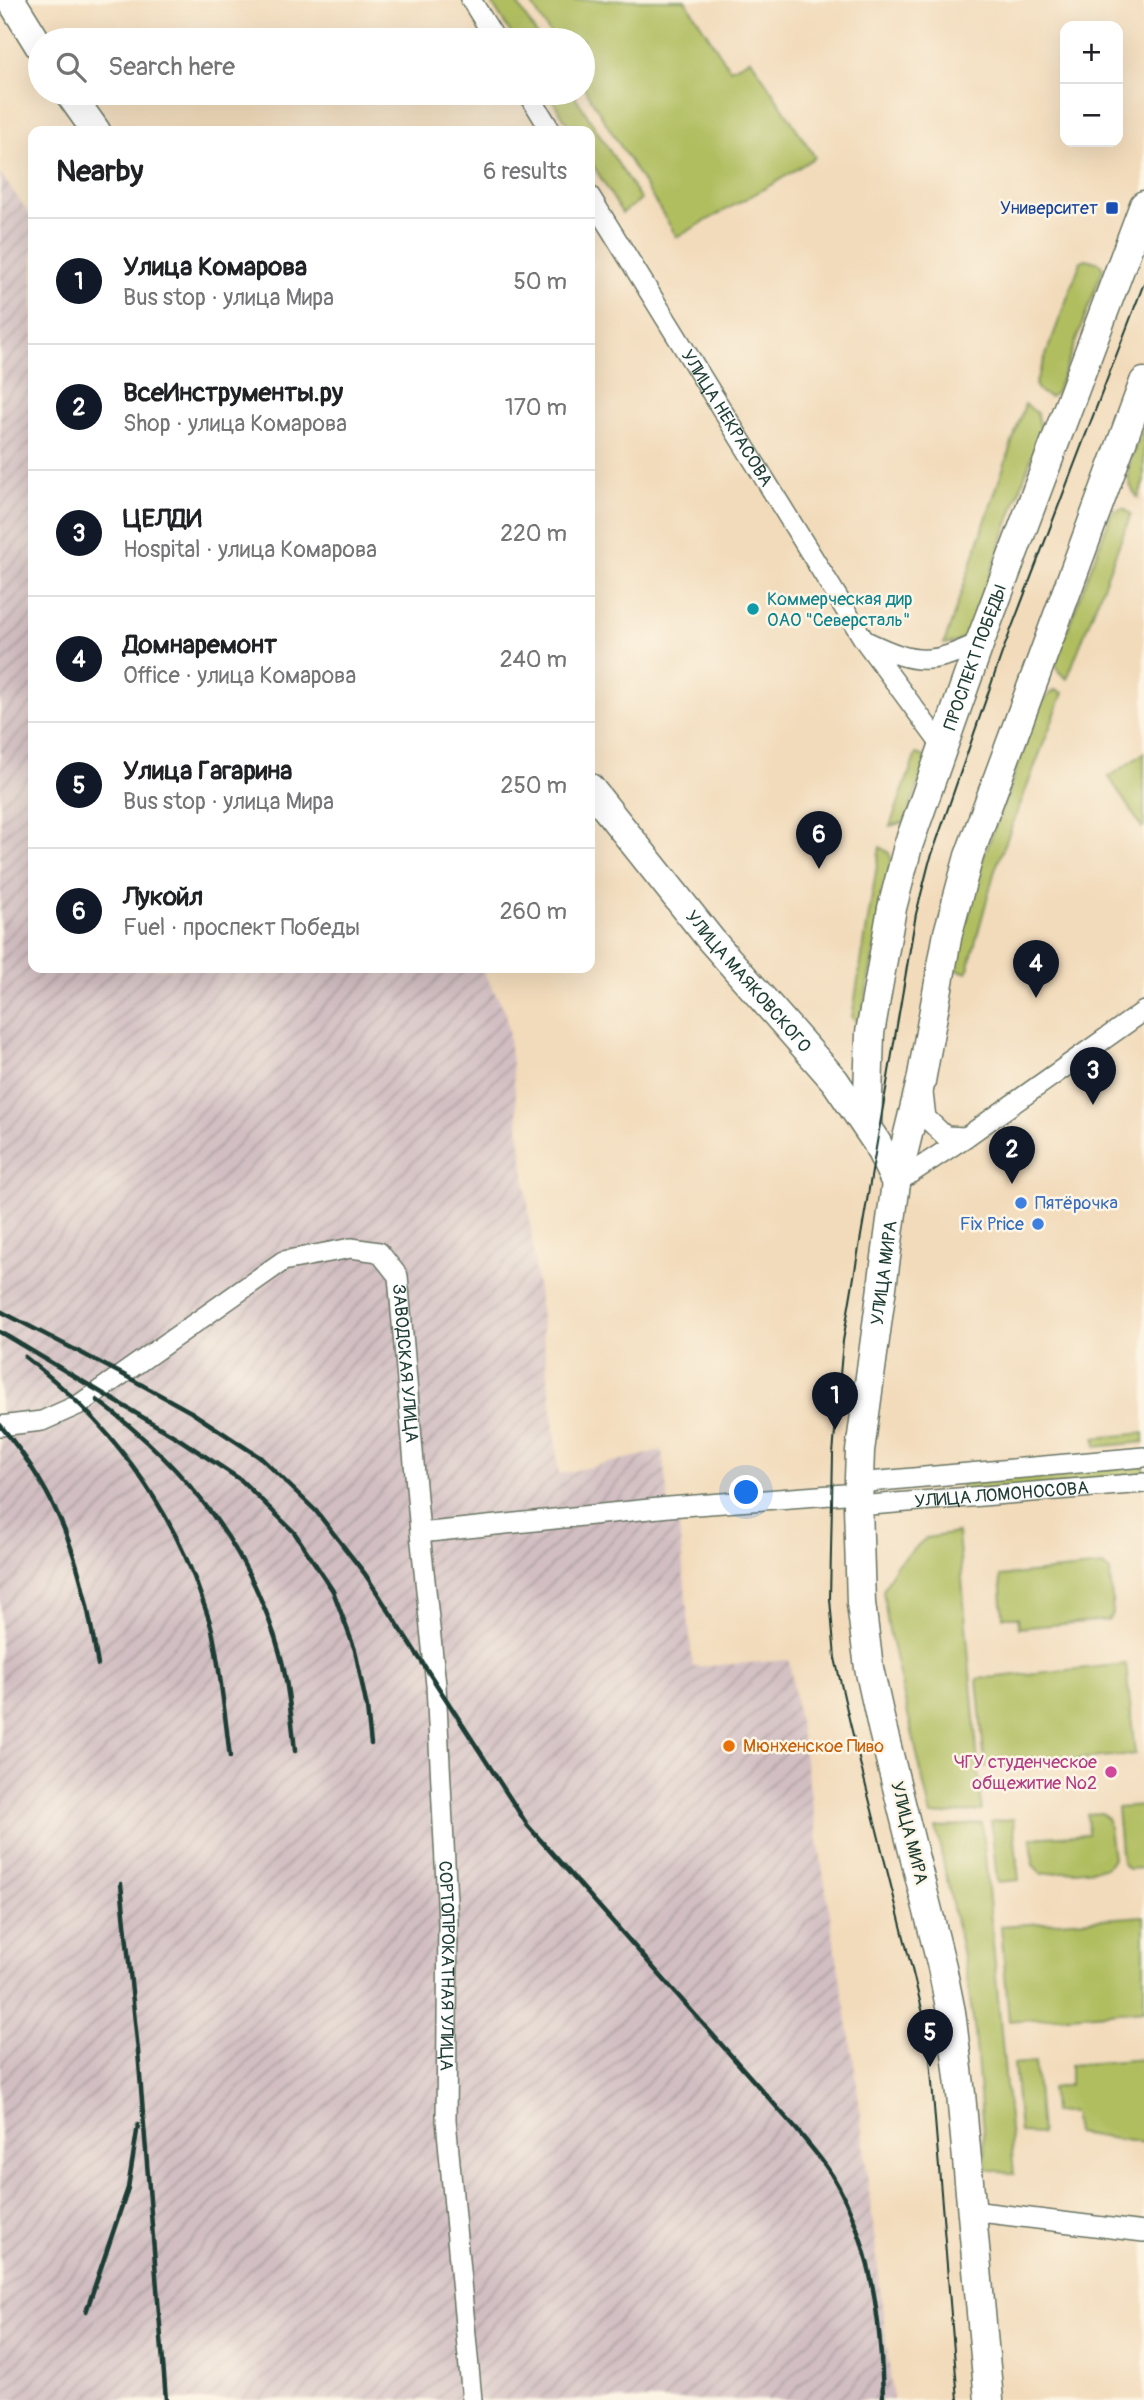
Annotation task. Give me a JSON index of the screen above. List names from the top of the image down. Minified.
{"streets":{"main road":["ПРОСПЕКТ ПОБЕДЫ","УЛИЦА МАЯКОВСКОГО","УЛИЦА МИРА"],"street":["УЛИЦА НЕКРАСОВА","ЗАВОДСКАЯ УЛИЦА","УЛИЦА ЛОМОНОСОВА","СОРТОПРОКАТНАЯ УЛИЦА"]},"crossings":[["УЛИЦА НЕКРАСОВА","ПРОСПЕКТ ПОБЕДЫ"],["ПРОСПЕКТ ПОБЕДЫ","УЛИЦА МАЯКОВСКОГО"],["УЛИЦА МАЯКОВСКОГО","УЛИЦА МИРА"],["УЛИЦА МИРА","УЛИЦА ЛОМОНОСОВА"],["ЗАВОДСКАЯ УЛИЦА","СОРТОПРОКАТНАЯ УЛИЦА"]],"places":{"transit":["Университет"],"other":["Коммерческая дир ОАО \"Северсталь\"","Пятёрочка","Fix Price","Мюнхенское Пиво","ЧГУ студенческое общежитие №2"]},"page":{"map_buttons":["+","−"],"search":"Search here","heading":["Nearby","6 results"],"list":[{"mark":"1","name":"Улица Комарова","note":"Bus stop · улица Мира","value":"50 m"},{"mark":"2","name":"ВсеИнструменты.ру","note":"Shop · улица Комарова","value":"170 m"},{"mark":"3","name":"ЦЕЛДИ","note":"Hospital · улица Комарова","value":"220 m"},{"mark":"4","name":"Домнаремонт","note":"Office · улица Комарова","value":"240 m"},{"mark":"5","name":"Улица Гагарина","note":"Bus stop · улица Мира","value":"250 m"},{"mark":"6","name":"Лукойл","note":"Fuel · проспект Победы","value":"260 m"}],"pins":["6","4","3","2","1","5"]}}
